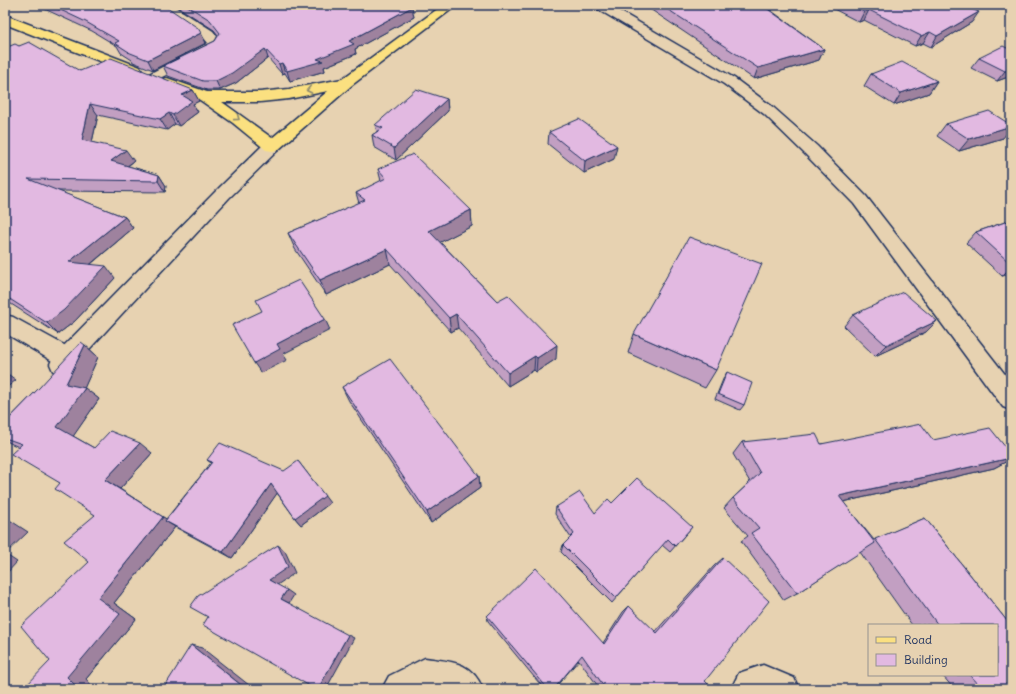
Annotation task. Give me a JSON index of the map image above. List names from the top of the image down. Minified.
{"legend":["Road","Building"]}
